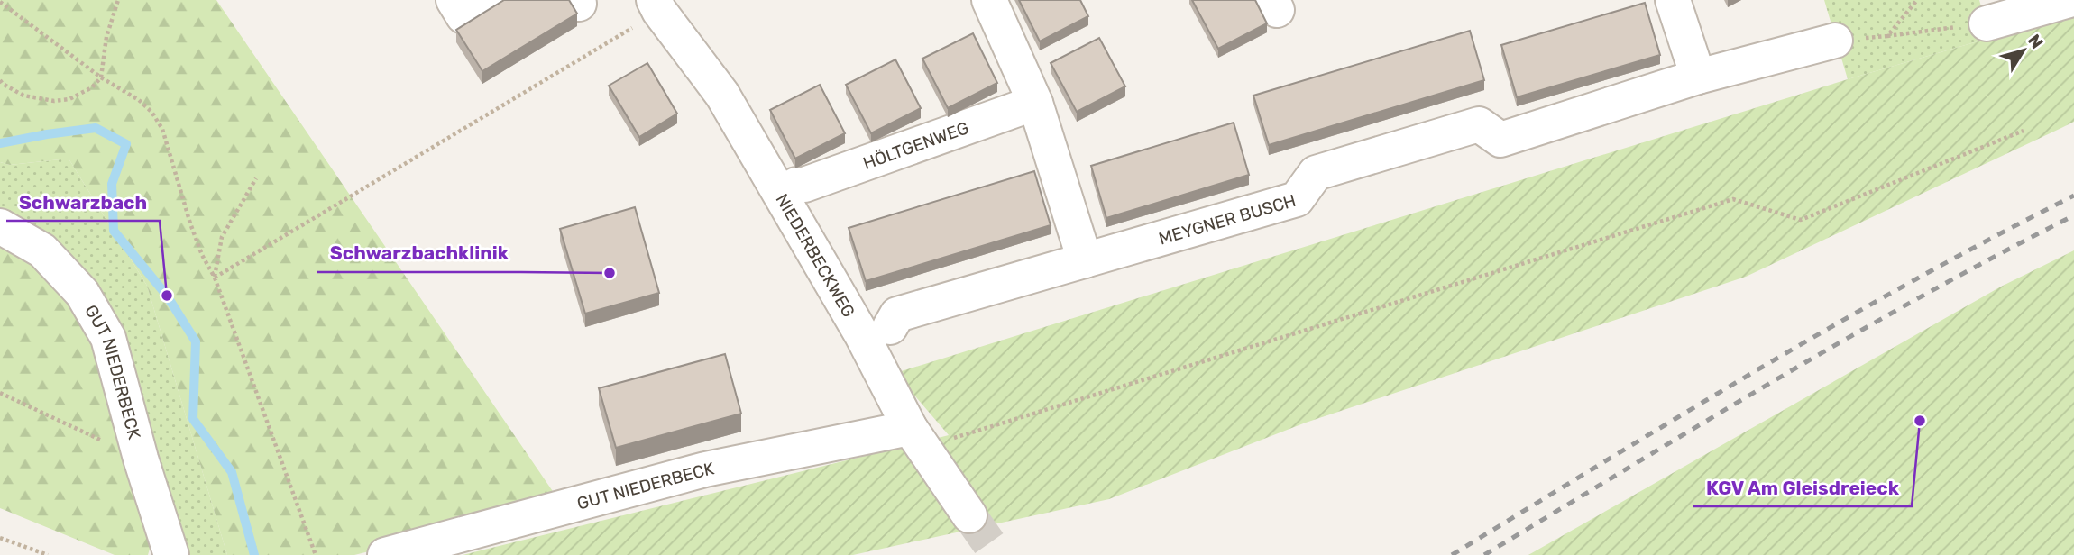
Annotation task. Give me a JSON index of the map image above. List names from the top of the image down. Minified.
{"streets":{"street":["HÖLTGENWEG","MEYGNER BUSCH","NIEDERBECKWEG","GUT NIEDERBECK"]},"crossings":[["NIEDERBECKWEG","GUT NIEDERBECK"]],"places":["Schwarzbachklinik","Schwarzbach","KGV Am Gleisdreieck"],"north":"top right"}
